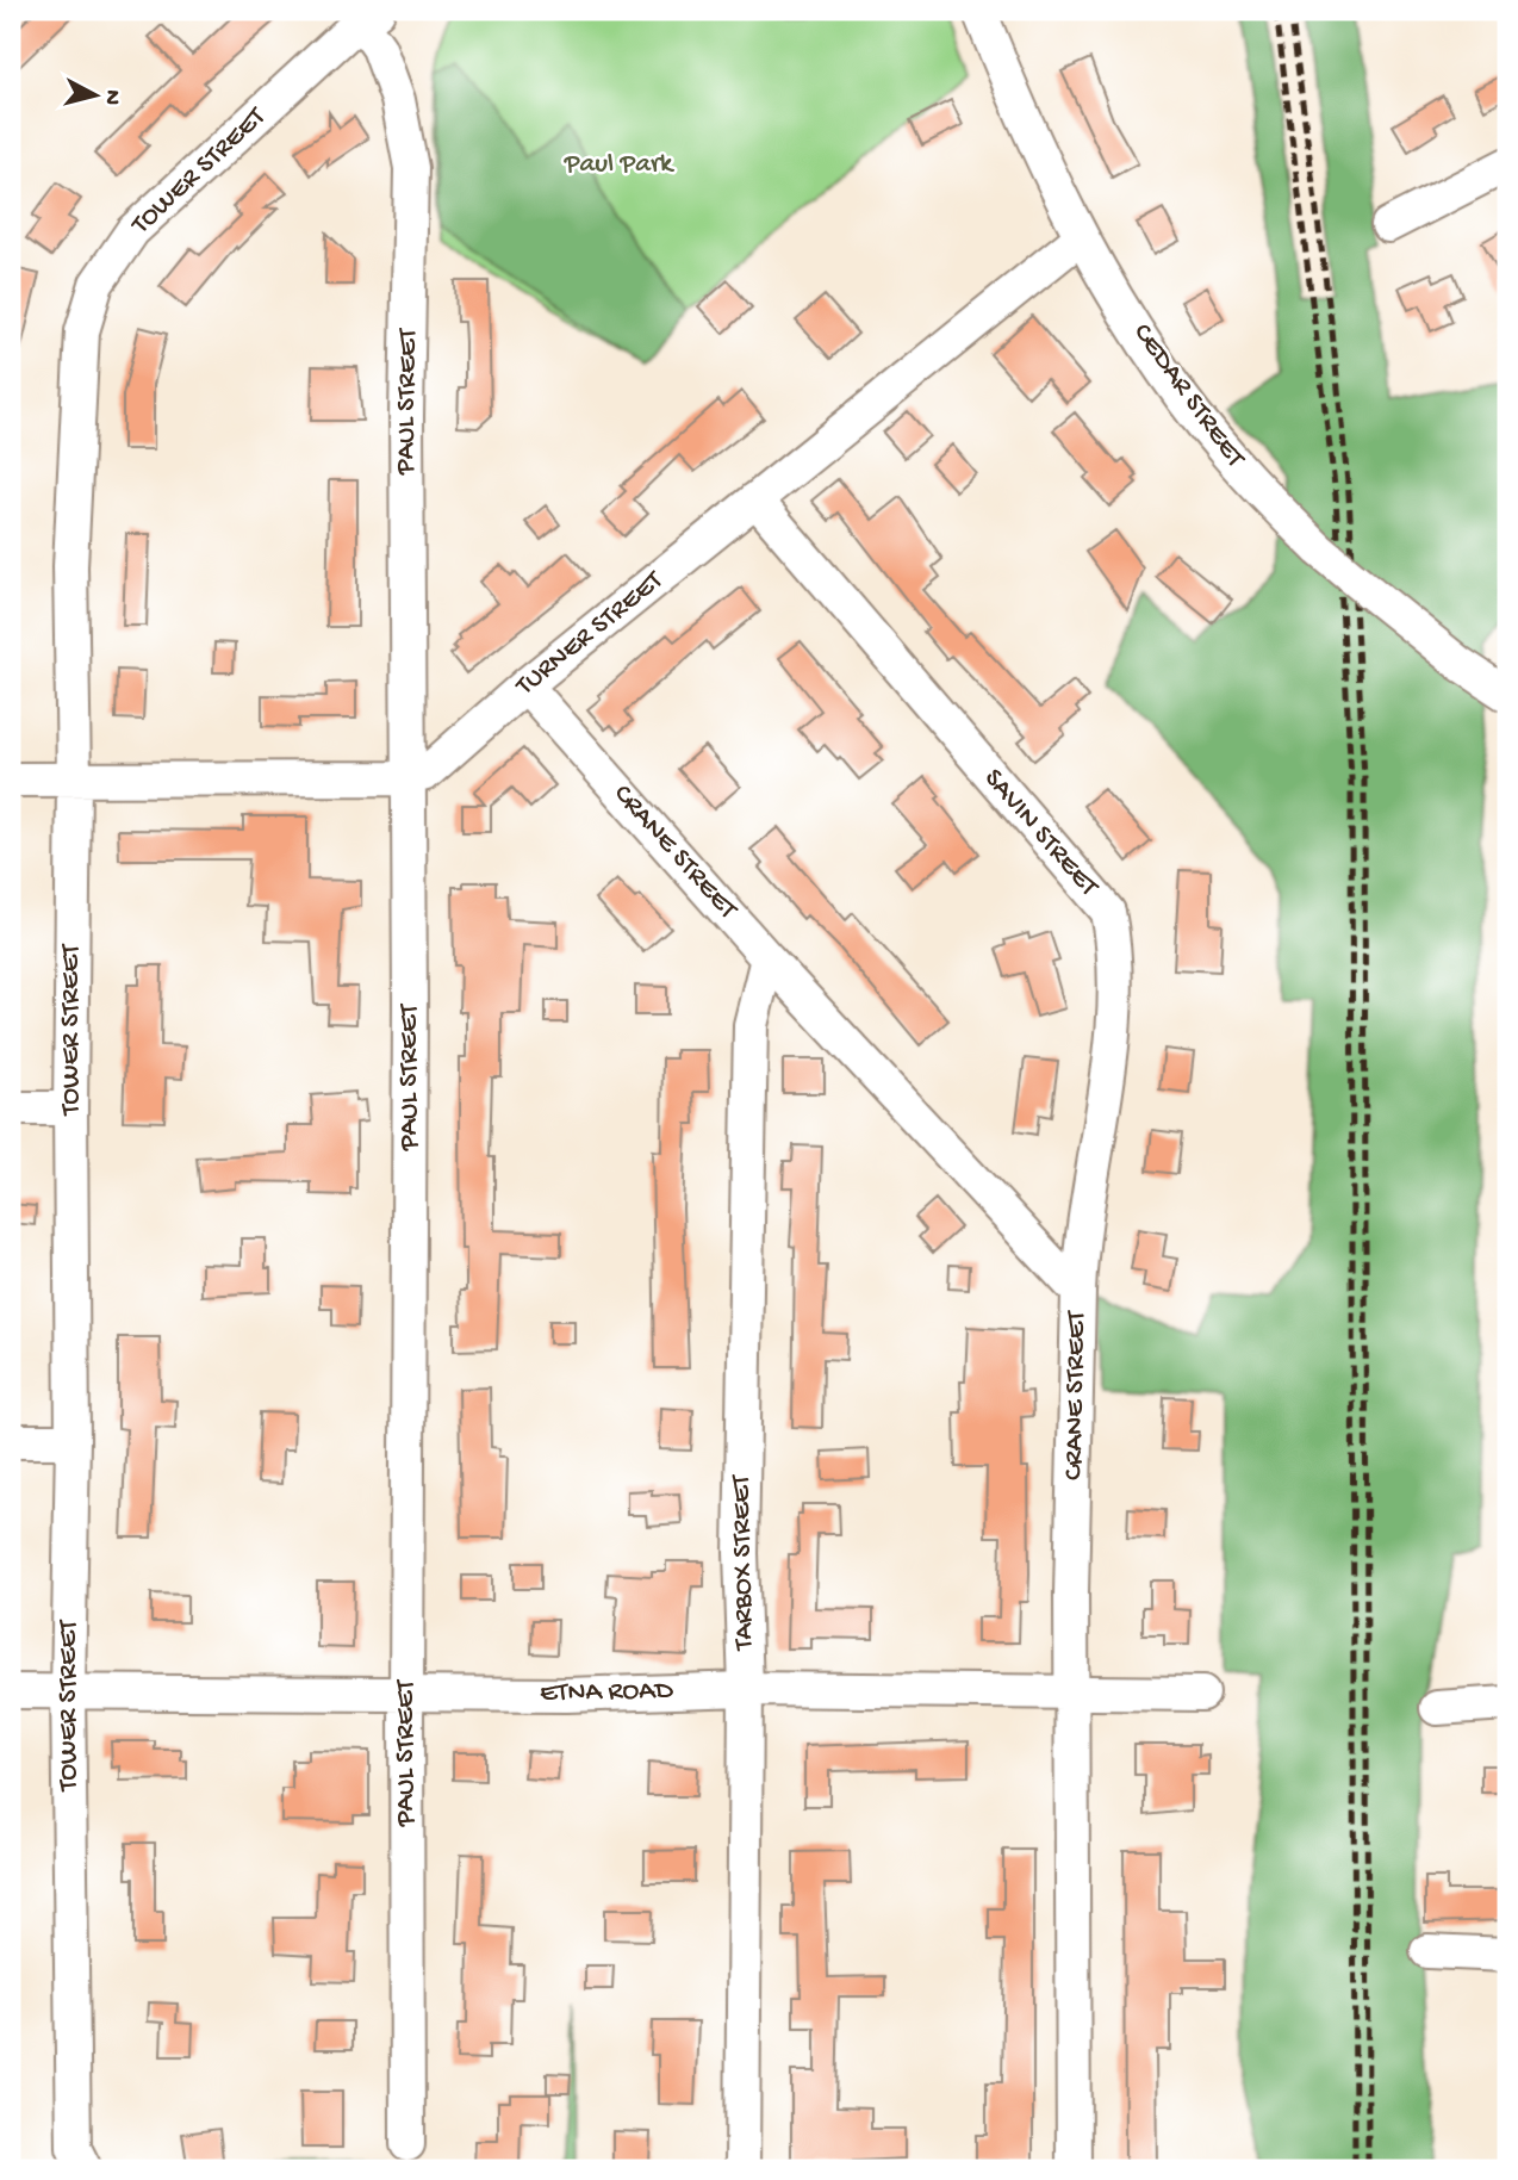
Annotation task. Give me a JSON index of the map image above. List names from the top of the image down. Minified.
{"streets":{"street":["TOWER STREET","CEDAR STREET","PAUL STREET","TURNER STREET","SAVIN STREET","CRANE STREET","TARBOX STREET","ETNA ROAD"]},"crossings":[["TOWER STREET","PAUL STREET"],["TOWER STREET","TURNER STREET"],["TOWER STREET","ETNA ROAD"],["CEDAR STREET","TURNER STREET"],["PAUL STREET","TURNER STREET"],["PAUL STREET","ETNA ROAD"],["TURNER STREET","SAVIN STREET"],["TURNER STREET","CRANE STREET"],["SAVIN STREET","CRANE STREET"],["CRANE STREET","TARBOX STREET"],["CRANE STREET","ETNA ROAD"],["TARBOX STREET","ETNA ROAD"]],"parks":["Paul Park"],"north":"right"}
